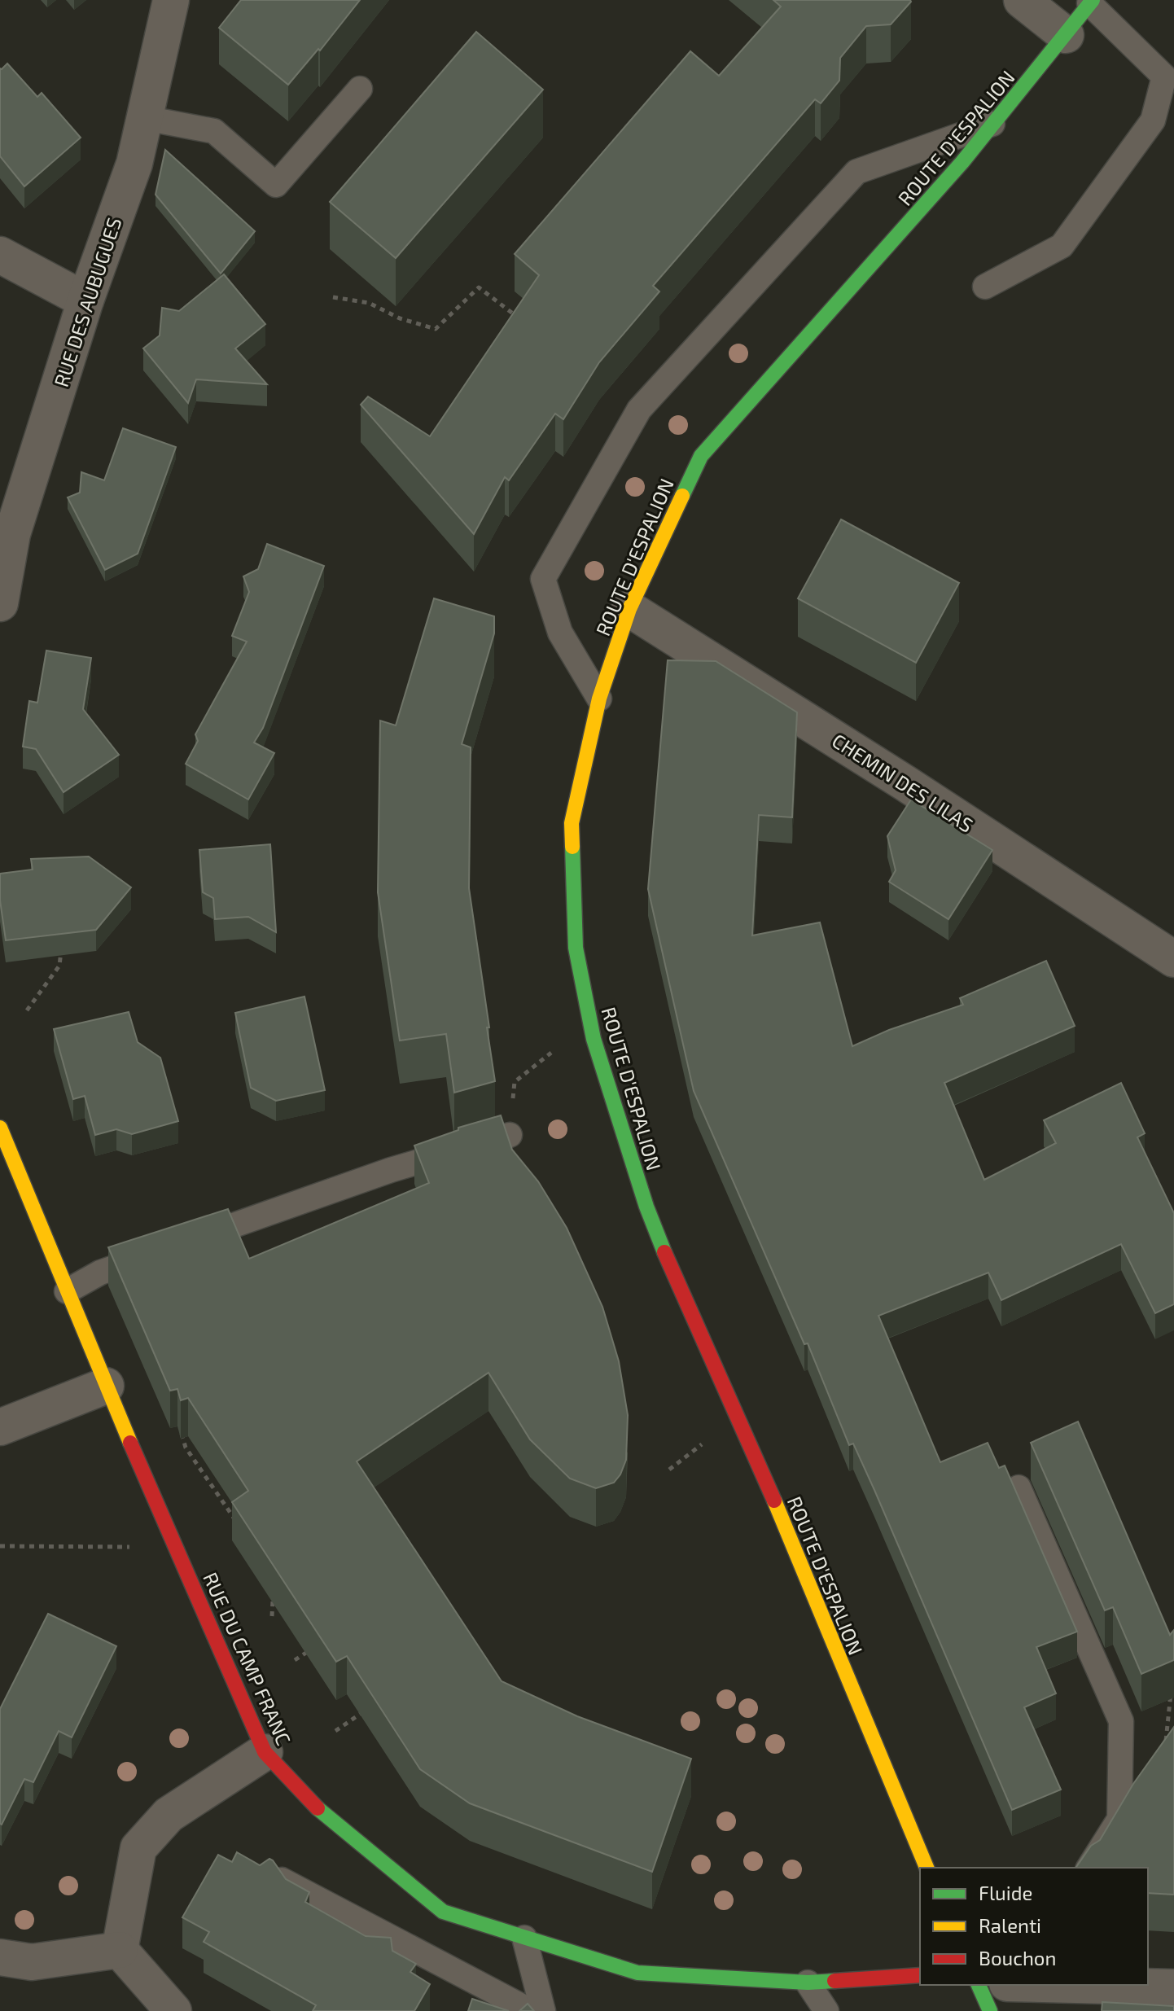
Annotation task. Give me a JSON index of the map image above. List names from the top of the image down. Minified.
{"streets":{"main road":["ROUTE D'ESPALION","RUE DU CAMP FRANC"],"street":["RUE DES AUBUGUES","CHEMIN DES LILAS"]},"crossings":[["ROUTE D'ESPALION","CHEMIN DES LILAS"]],"legend":["Fluide","Ralenti","Bouchon"]}
